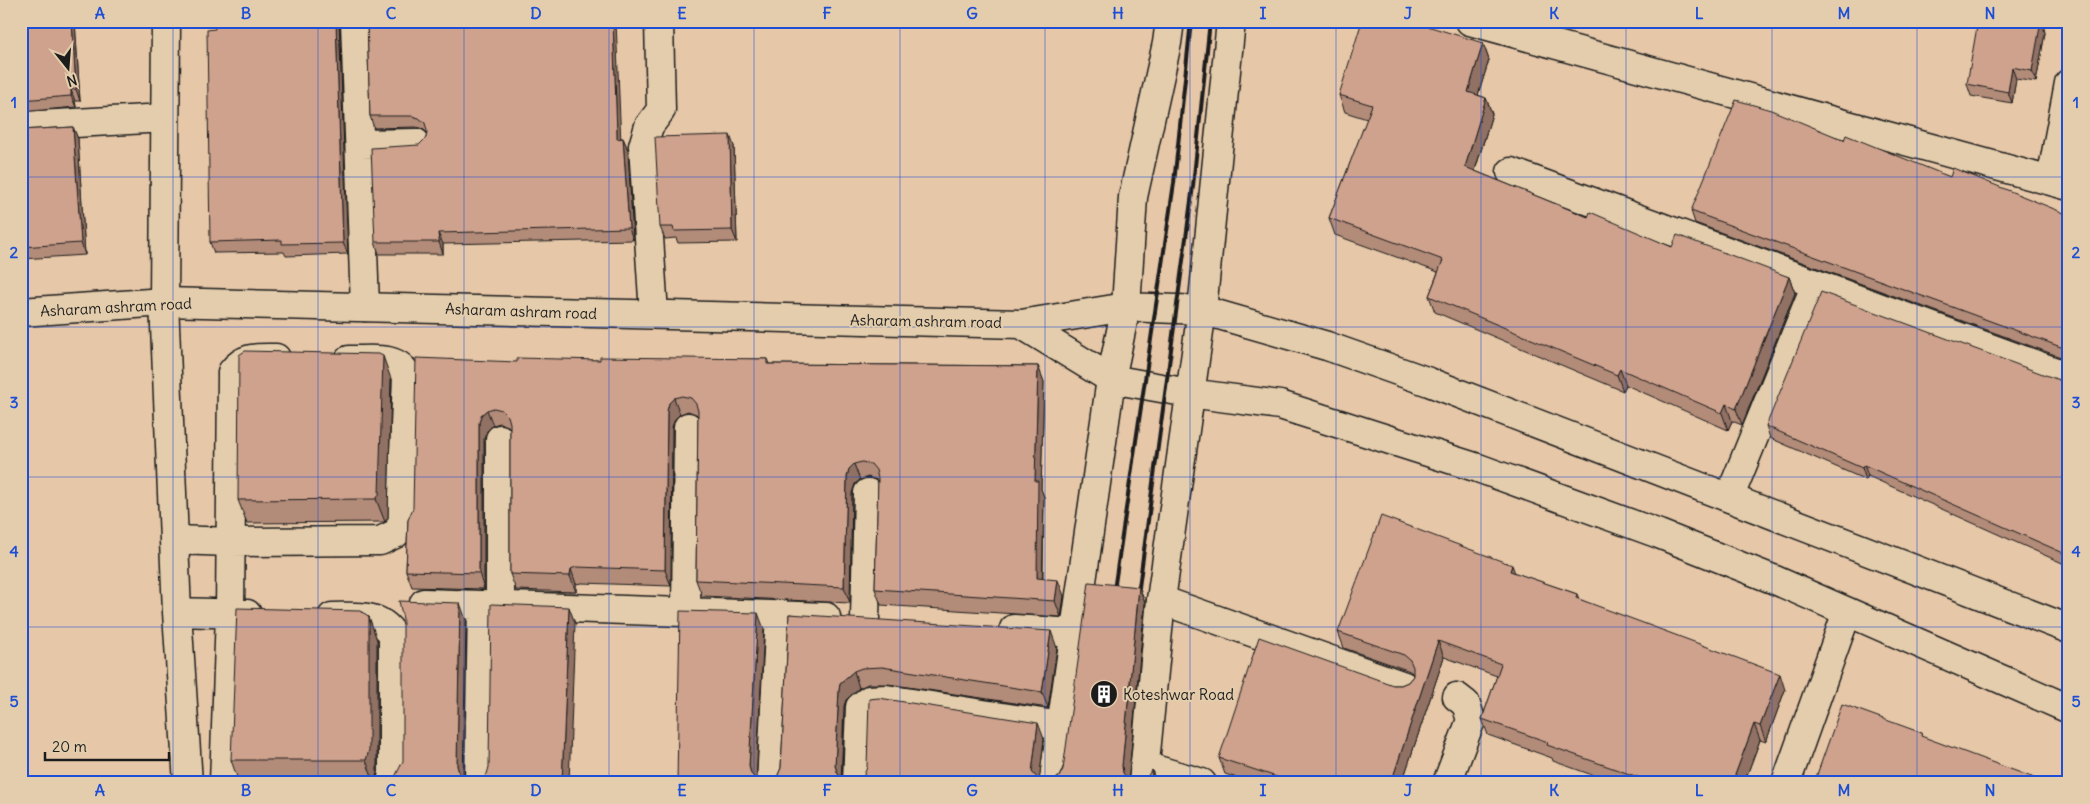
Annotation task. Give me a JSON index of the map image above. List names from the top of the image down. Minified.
{"streets":{"street":["Asharam ashram road"]},"places":{"building":["Koteshwar Road"]},"scale_bar":"20 m","north":"bottom","grid":{"columns":["A","B","C","D","E","F","G","H","I","J","K","L","M","N"],"rows":["1","2","3","4","5"]}}
